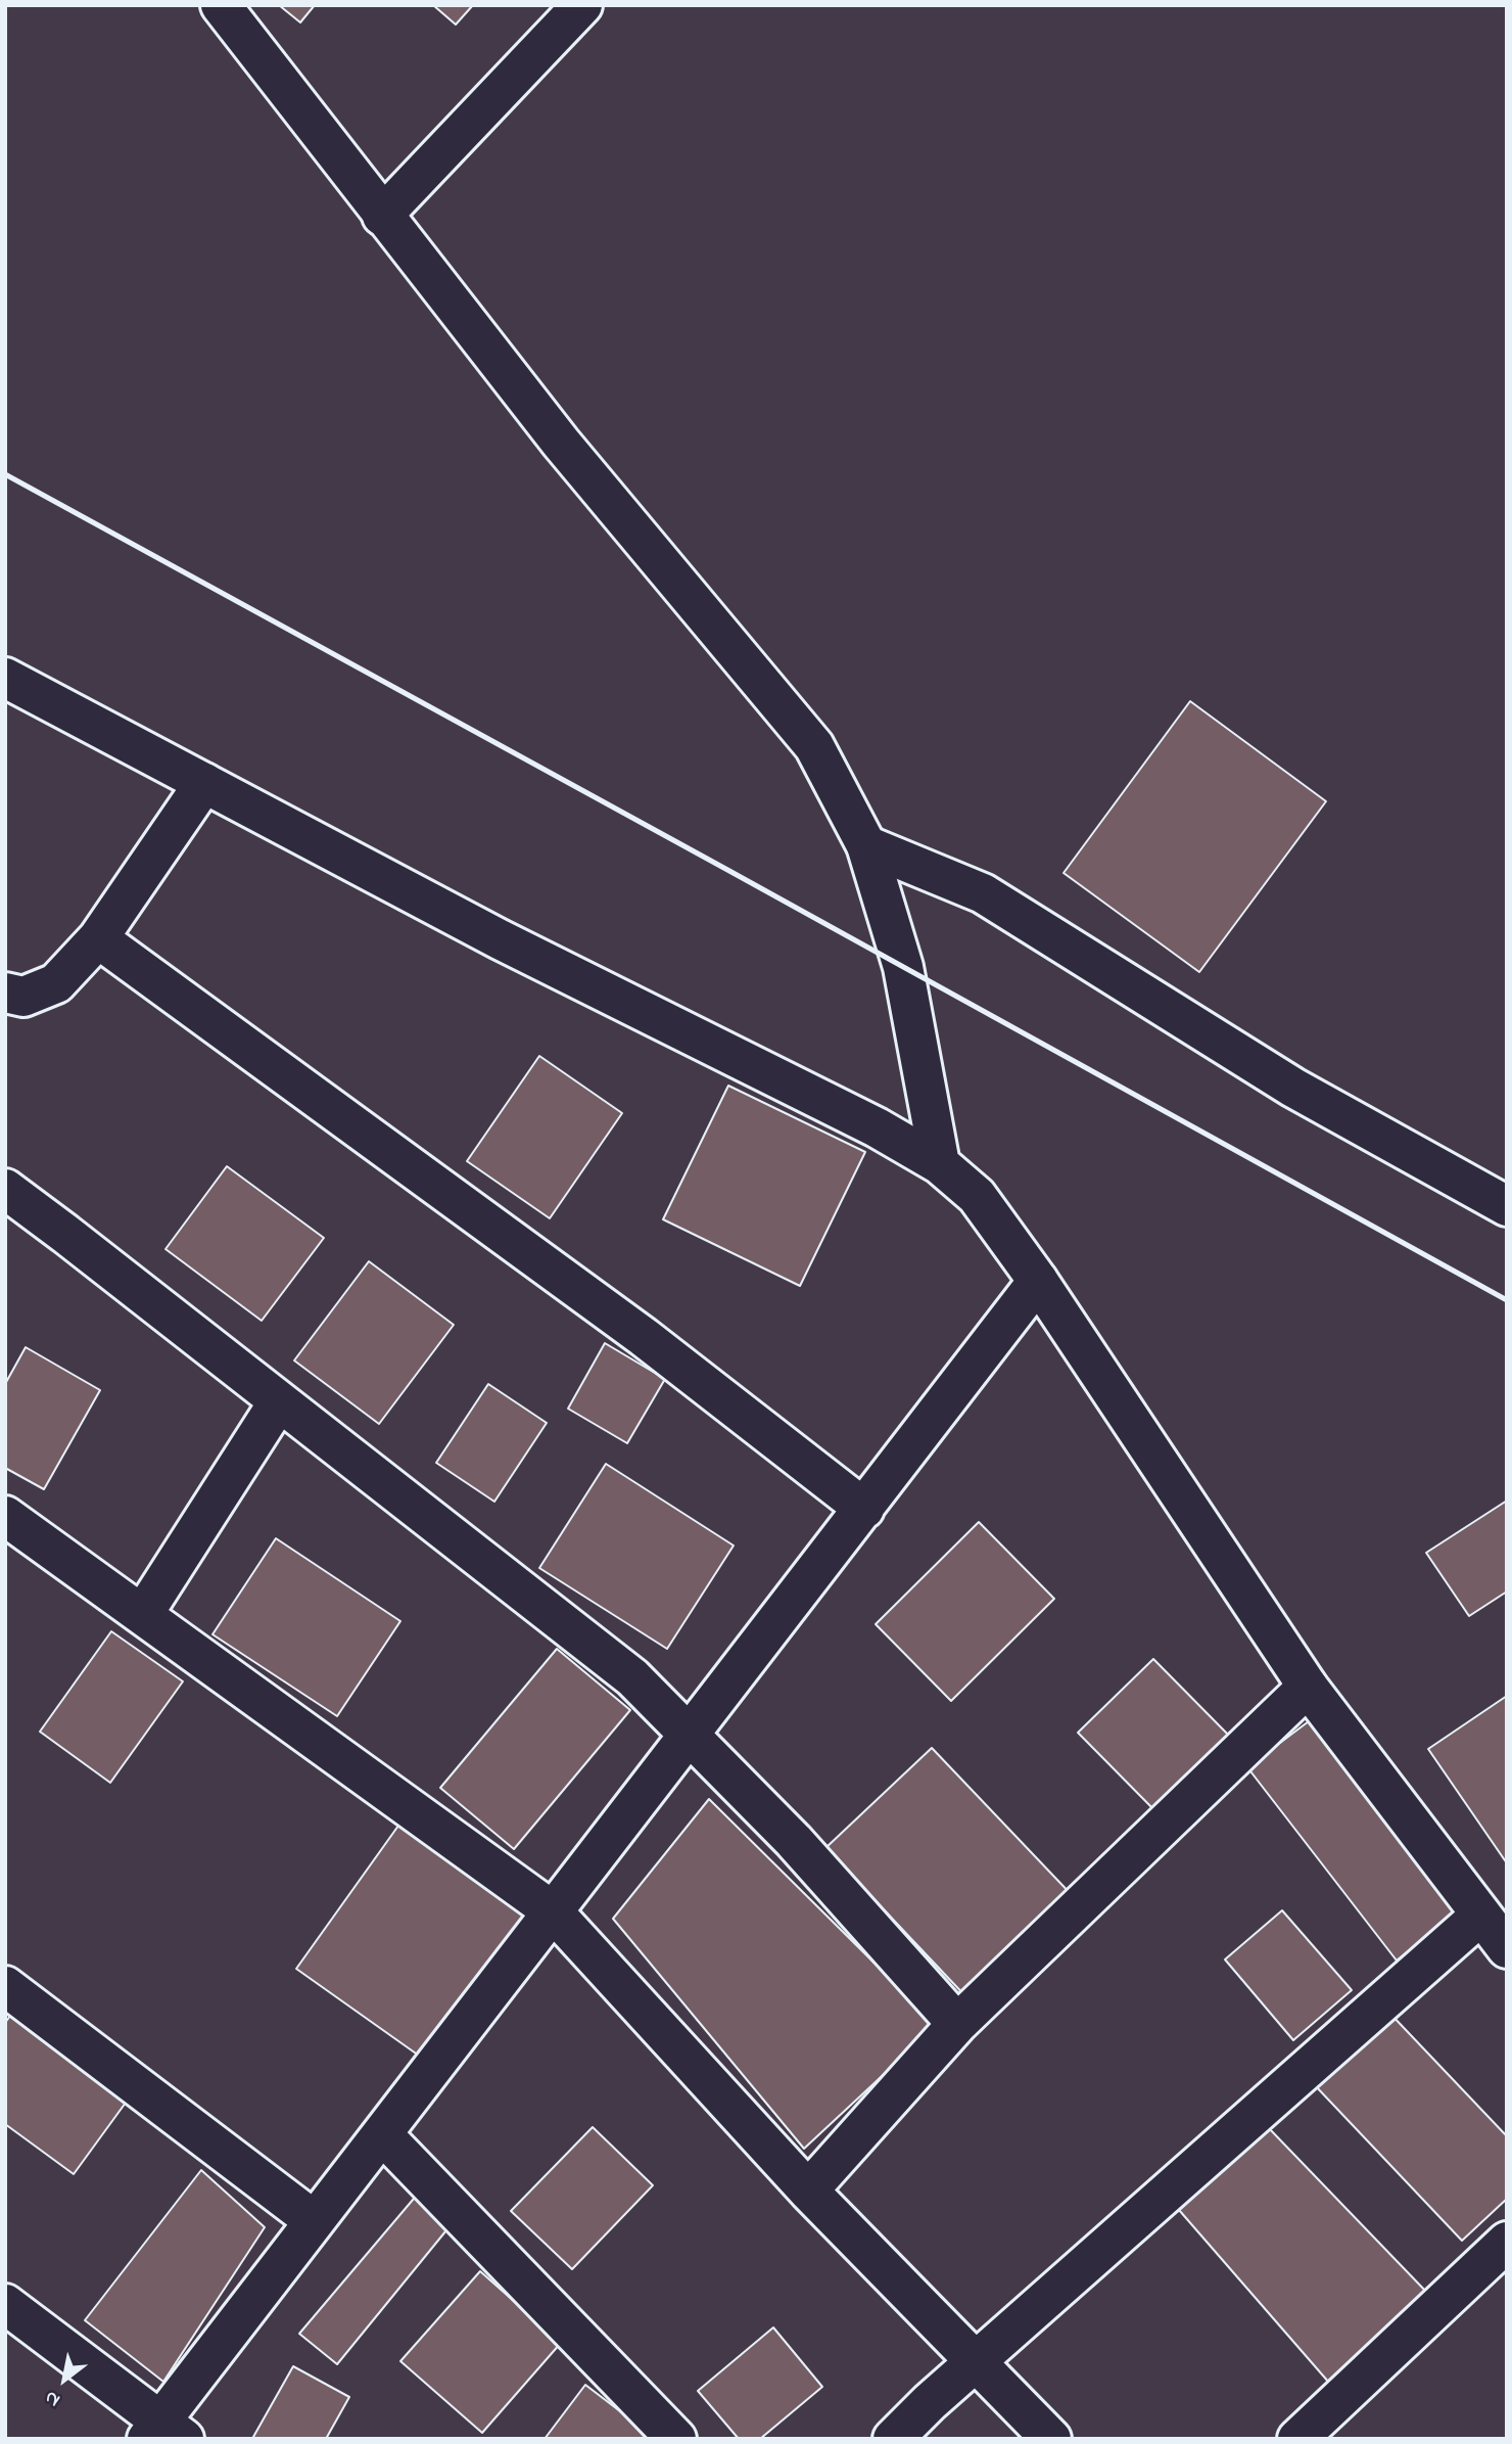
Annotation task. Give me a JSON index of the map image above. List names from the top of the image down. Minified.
{"north":"bottom left"}
